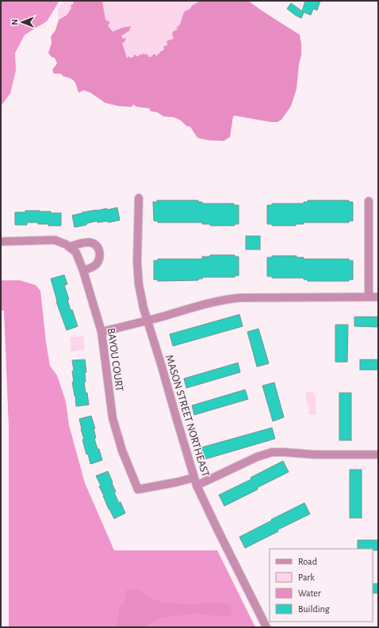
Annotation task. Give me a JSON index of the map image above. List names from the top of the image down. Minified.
{"streets":{"street":["BAYOU COURT","MASON STREET NORTHEAST"]},"crossings":[["BAYOU COURT","MASON STREET NORTHEAST"]],"legend":["Road","Park","Water","Building"],"north":"left"}
